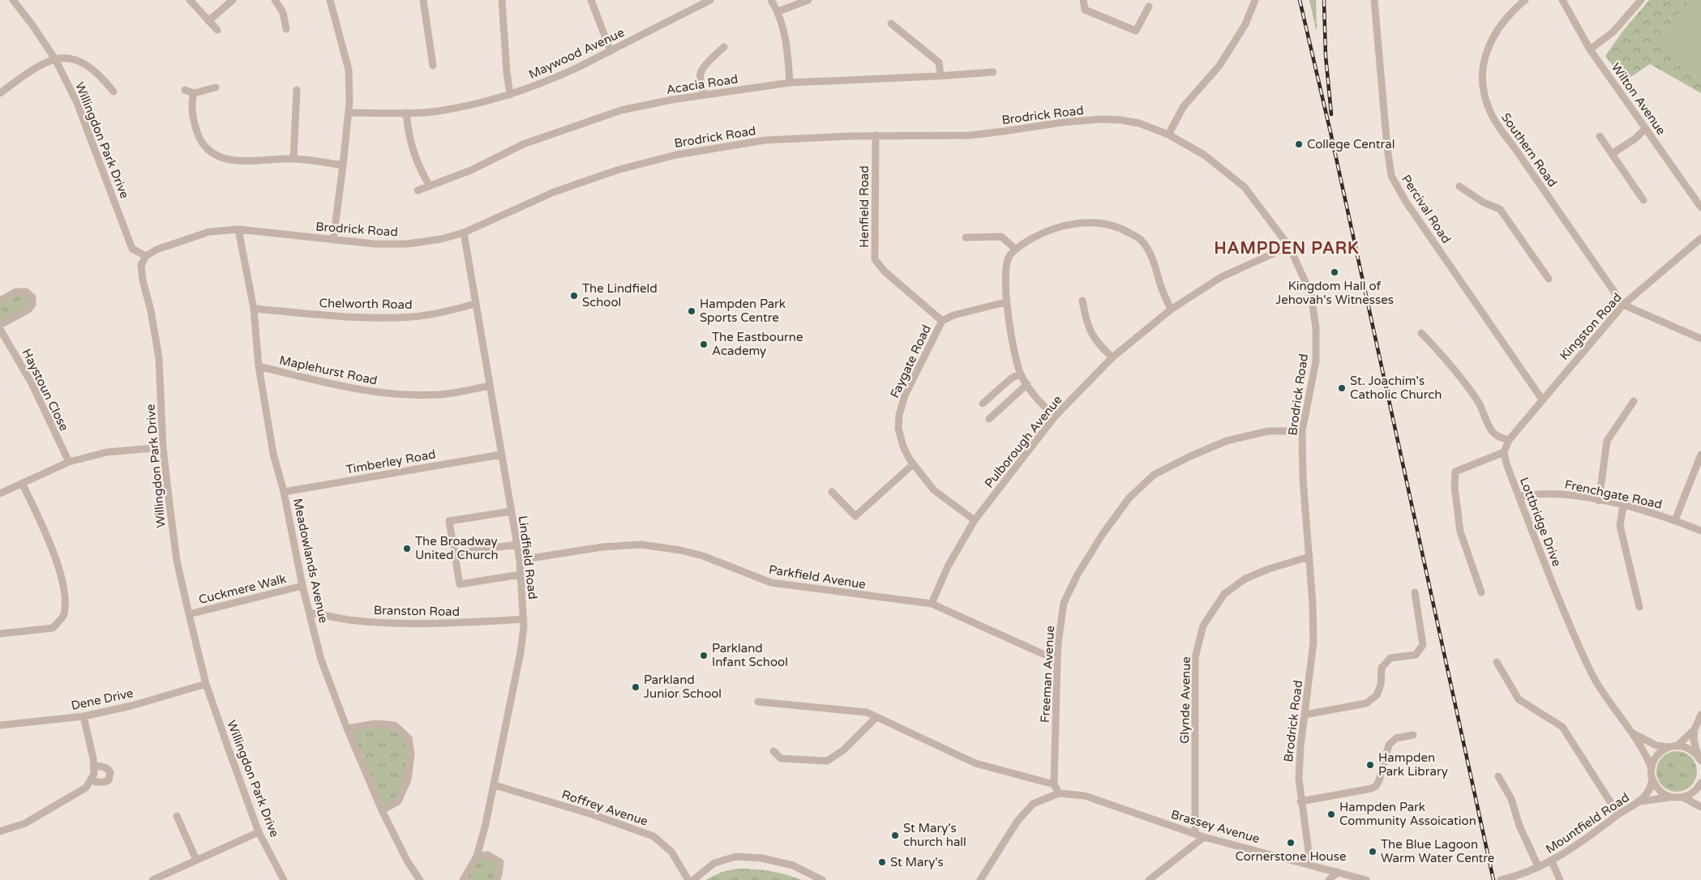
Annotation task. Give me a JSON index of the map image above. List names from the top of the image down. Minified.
{"streets":{"street":["Maywood Avenue","Acacia Road","Wilton Avenue","Brodrick Road","Willingdon Park Drive","Southern Road","Henfield Road","Percival Road","Chelworth Road","Kingston Road","Faygate Road","Maplehurst Road","Haystoun Close","Pulborough Avenue","Timberley Road","Frenchgate Road","Lottbridge Drive","Lindfield Road","Meadowlands Avenue","Parkfield Avenue","Cuckmere Walk","Branston Road","Freeman Avenue","Dene Drive","Glynde Avenue","Roffrey Avenue","Mountfield Road","Brassey Avenue"]},"crossings":[["Brodrick Road","Willingdon Park Drive"],["Brodrick Road","Henfield Road"],["Brodrick Road","Pulborough Avenue"],["Brodrick Road","Lindfield Road"],["Brodrick Road","Meadowlands Avenue"],["Brodrick Road","Freeman Avenue"],["Brodrick Road","Glynde Avenue"],["Brodrick Road","Brassey Avenue"],["Willingdon Park Drive","Cuckmere Walk"],["Willingdon Park Drive","Dene Drive"],["Southern Road","Kingston Road"],["Henfield Road","Faygate Road"],["Percival Road","Kingston Road"],["Chelworth Road","Lindfield Road"],["Chelworth Road","Meadowlands Avenue"],["Faygate Road","Pulborough Avenue"],["Maplehurst Road","Lindfield Road"],["Maplehurst Road","Meadowlands Avenue"],["Pulborough Avenue","Parkfield Avenue"],["Timberley Road","Lindfield Road"],["Timberley Road","Meadowlands Avenue"],["Frenchgate Road","Lottbridge Drive"],["Lindfield Road","Parkfield Avenue"],["Lindfield Road","Branston Road"],["Lindfield Road","Roffrey Avenue"],["Meadowlands Avenue","Cuckmere Walk"],["Meadowlands Avenue","Branston Road"],["Parkfield Avenue","Freeman Avenue"],["Freeman Avenue","Brassey Avenue"],["Glynde Avenue","Brassey Avenue"]],"districts":["HAMPDEN PARK"],"places":["College Central","Kingdom Hall of Jehovah's Witnesses","The Lindfield School","Hampden Park Sports Centre","The Eastbourne Academy","St. Joachim's Catholic Church","The Broadway United Church","Parkland Infant School","Parkland Junior School","Hampden Park Library","Hampden Park Community Assoication","St Mary's church hall","Cornerstone House","The Blue Lagoon Warm Water Centre","St Mary's"]}
